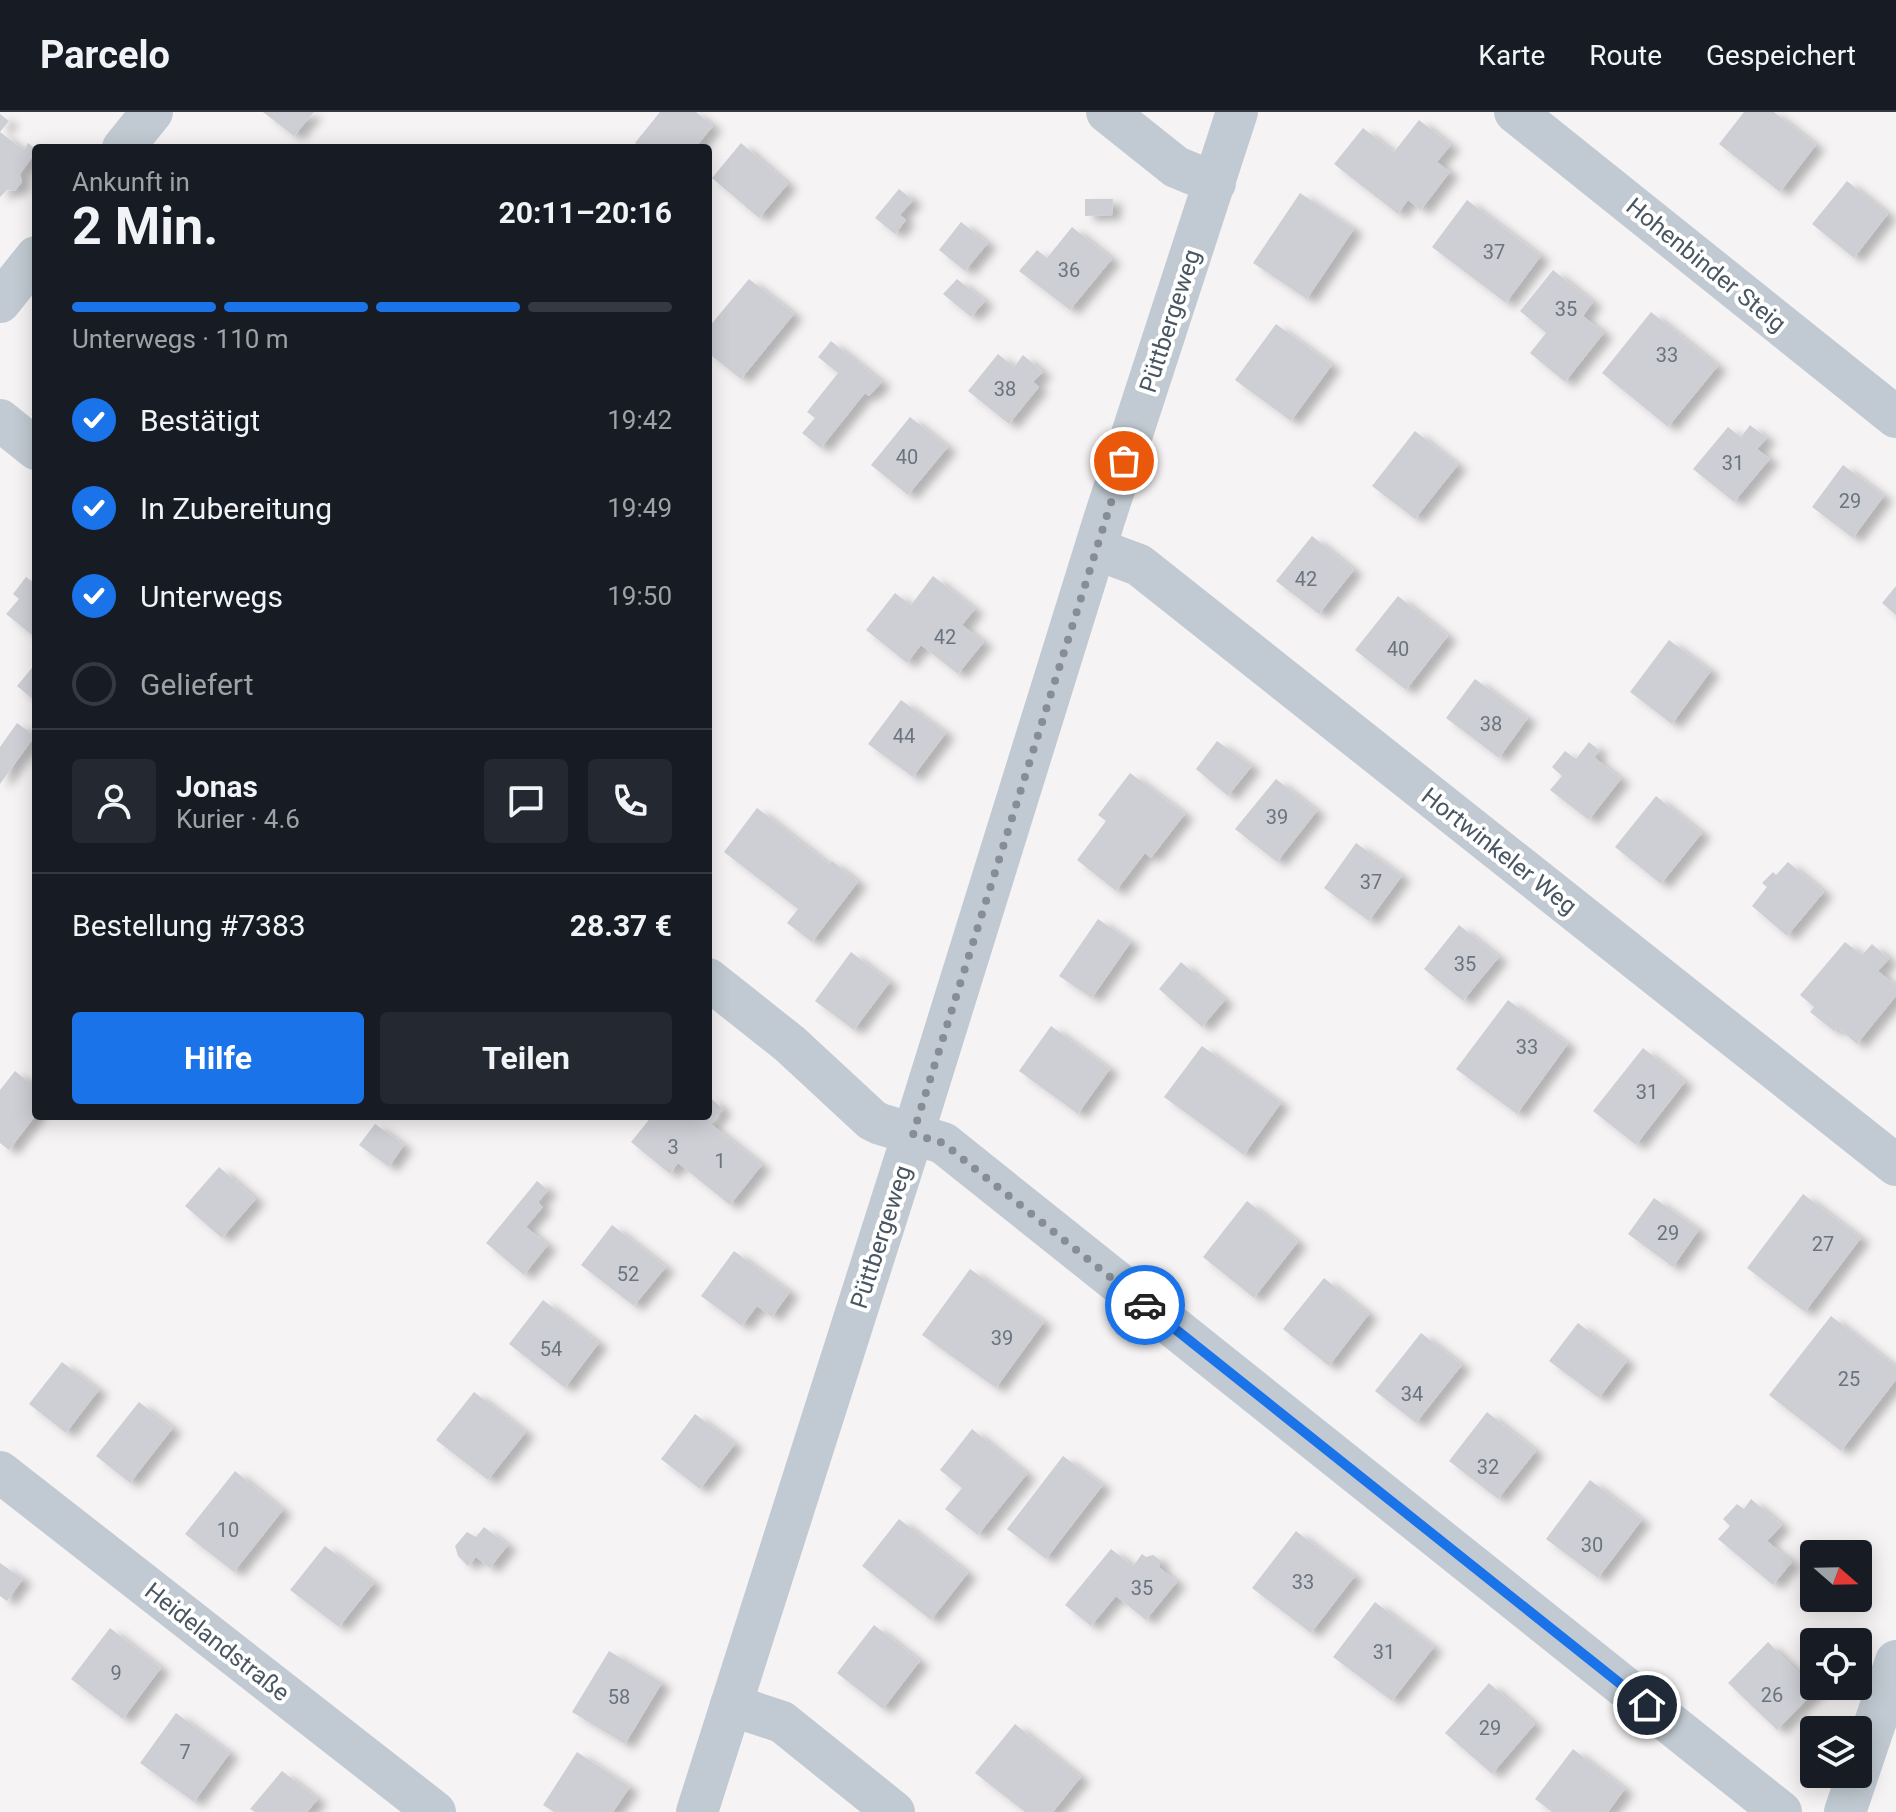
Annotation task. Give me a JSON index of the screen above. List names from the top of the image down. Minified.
{"streets":{"street":["Hohenbinder Steig","Püttbergeweg","Hortwinkeler Weg","Heidelandstraße"]},"crossings":[["Püttbergeweg","Hortwinkeler Weg"]],"house_numbers":["37","36","35","33","38","40","31","29","42","42","40","38","44","39","37","35","33","31","3","1","29","27","52","39","54","25","34","32","10","30","33","35","31","9","26","58","29","7"],"north":"right","page":{"header":"Parcelo","nav":["Karte","Route","Gespeichert"],"heading":["2 Min.","Ankunft in","20:11–20:16"],"panel":["Jonas","Kurier · 4.6","Bestellung #7383","28.37 €"],"bar":"Unterwegs · 110 m","list":[["Bestätigt","19:42"],["In Zubereitung","19:49"],["Unterwegs","19:50"],"Geliefert"],"buttons":["Hilfe","Teilen"]}}
